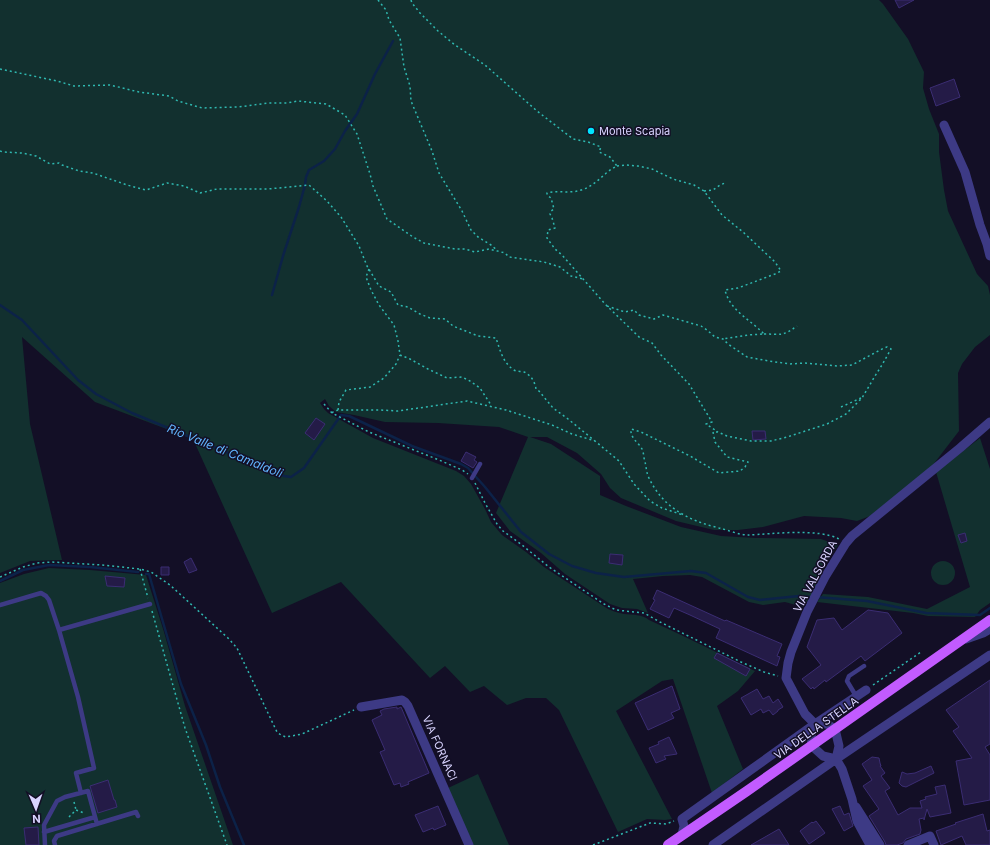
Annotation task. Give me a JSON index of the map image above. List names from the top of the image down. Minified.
{"streets":{"main road":["VIA DELLA STELLA"],"street":["VIA VALSORDA","VIA FORNACI"]},"water":["Rio Valle di Camaldoli"],"places":["Monte Scapia"],"north":"bottom"}
